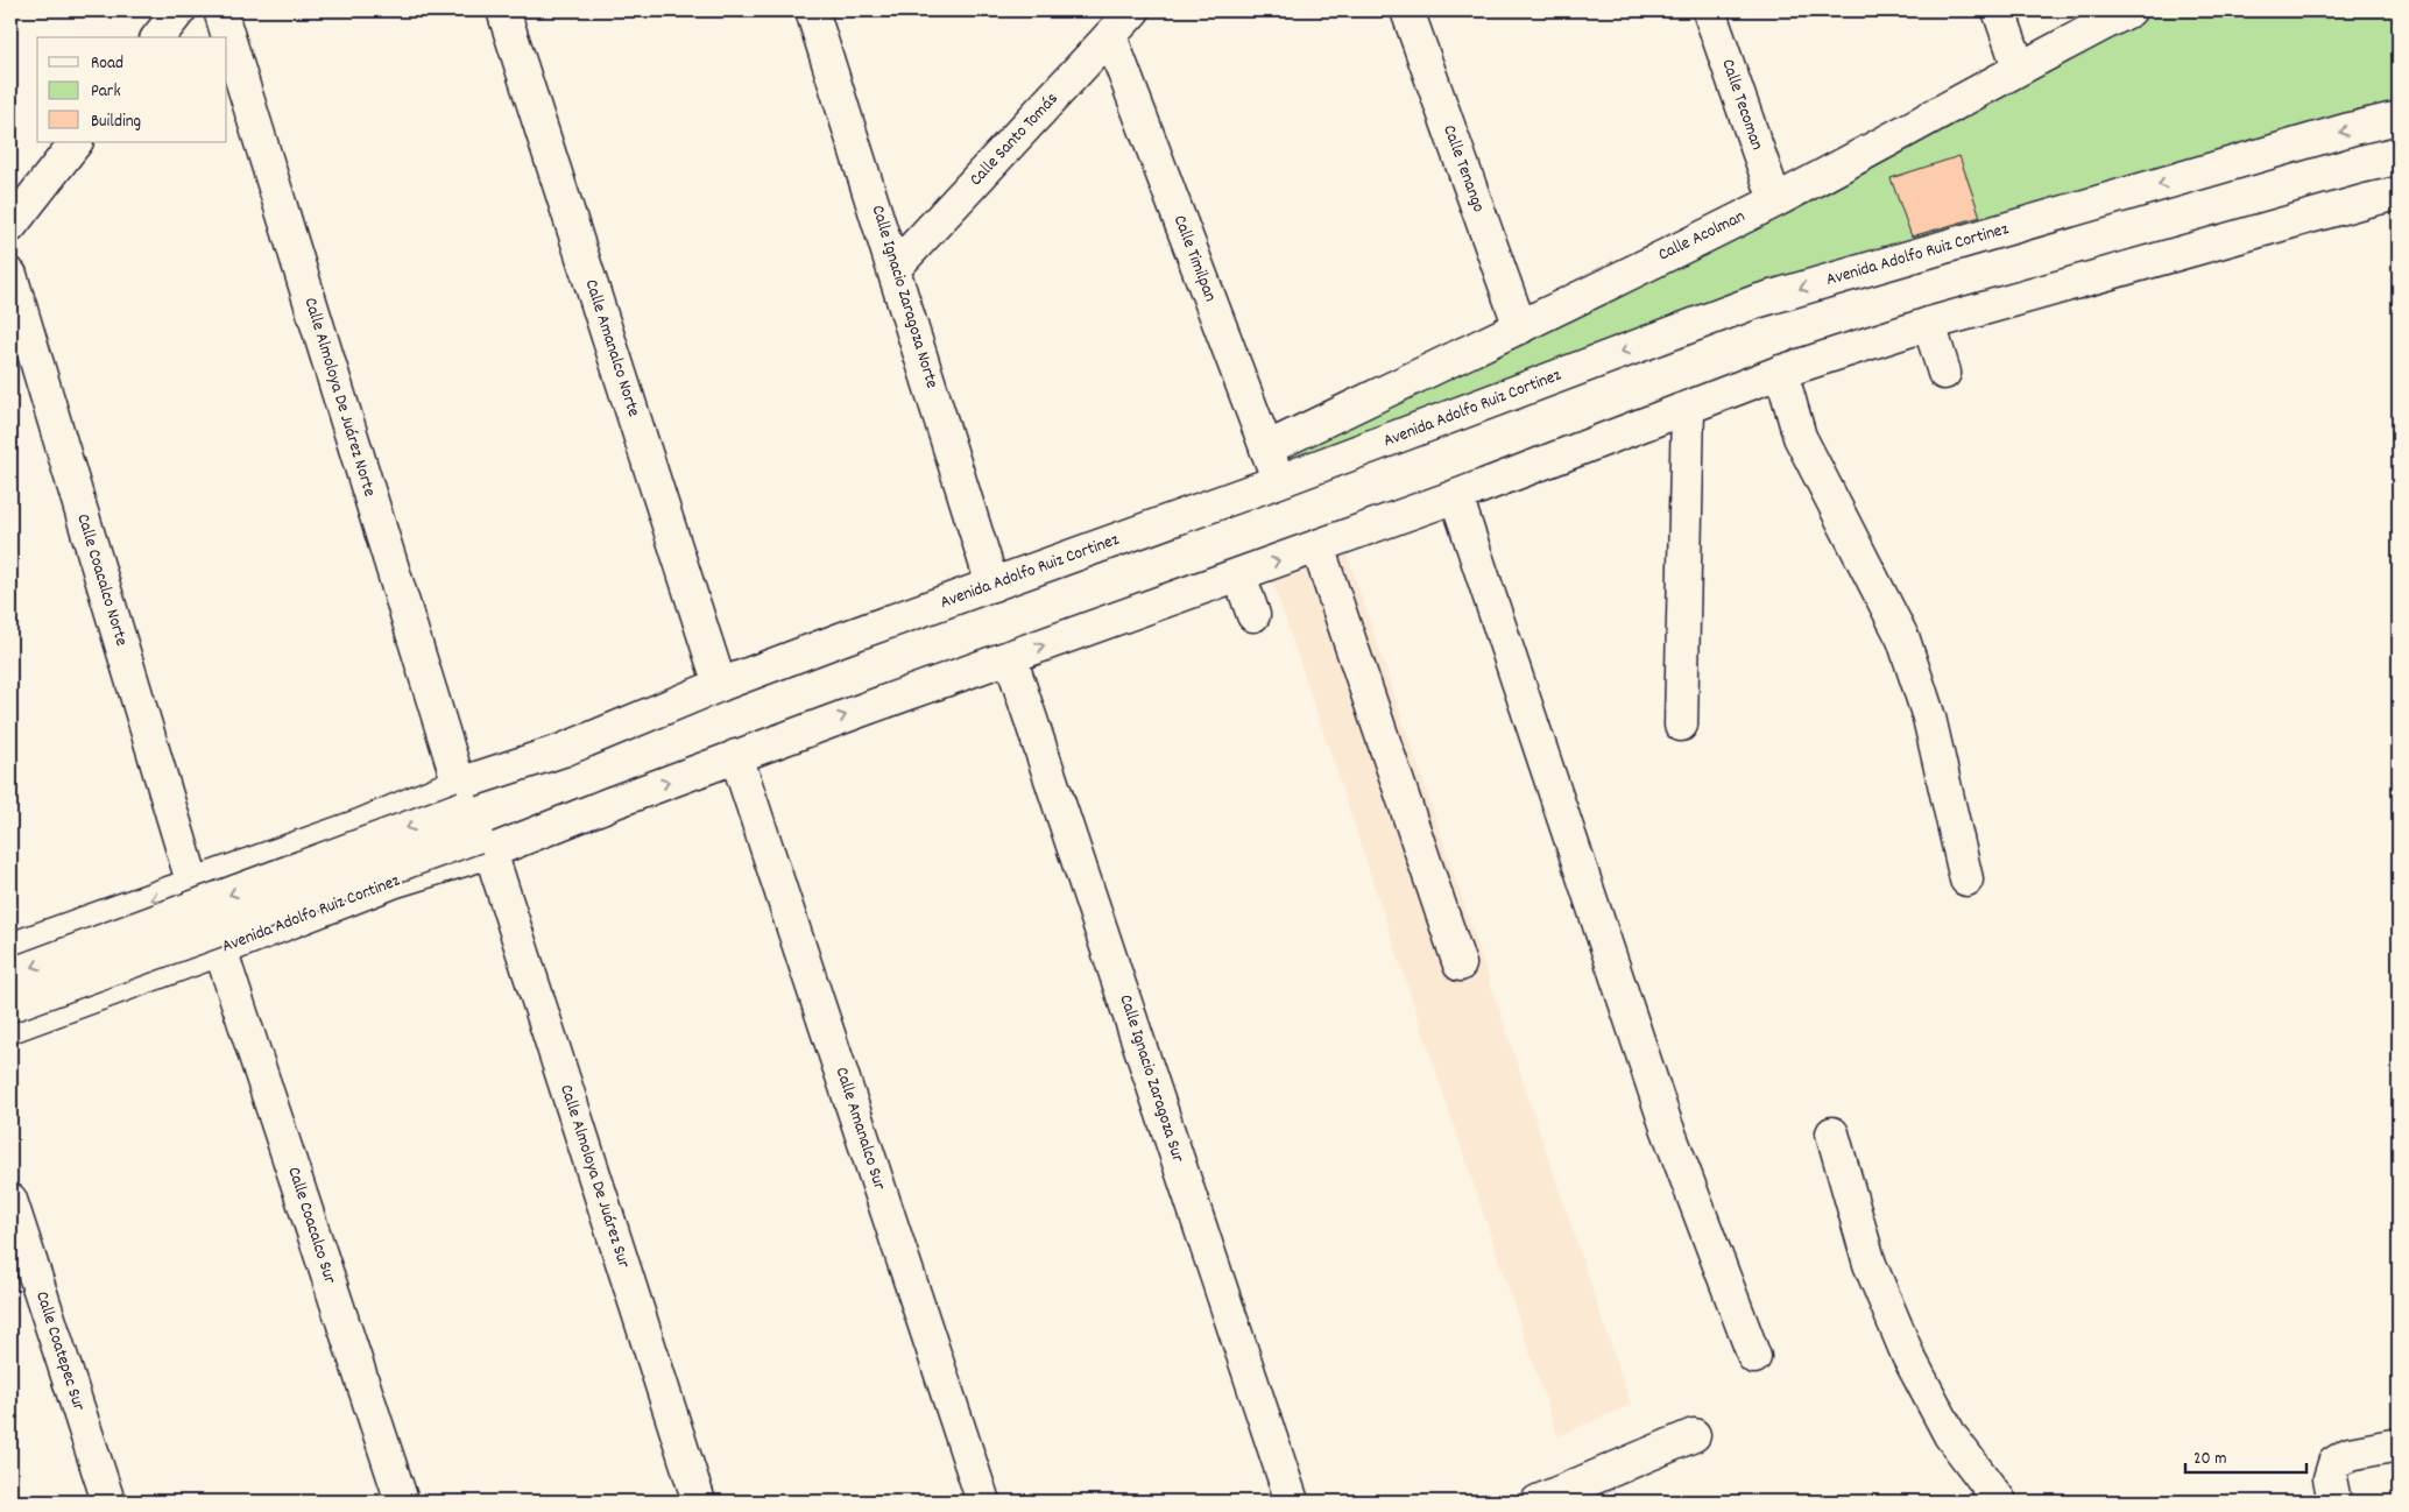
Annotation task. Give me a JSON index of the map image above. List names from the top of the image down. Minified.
{"streets":{"street":["Calle Tecoman","Calle Santo Tomás","Calle Tenango","Calle Acolman","Avenida Adolfo Ruiz Cortinez","Calle Timilpan","Calle Ignacio Zaragoza Norte","Calle Amanalco Norte","Calle Almoloya De Juárez Norte","Calle Coacalco Norte","Calle Ignacio Zaragoza Sur","Calle Amanalco Sur","Calle Almoloya De Juárez Sur","Calle Coacalco Sur","Calle Coatepec Sur"]},"crossings":[["Calle Tecoman","Calle Acolman"],["Calle Santo Tomás","Calle Timilpan"],["Calle Santo Tomás","Calle Ignacio Zaragoza Norte"],["Calle Tenango","Calle Acolman"],["Calle Acolman","Calle Timilpan"],["Avenida Adolfo Ruiz Cortinez","Calle Timilpan"],["Avenida Adolfo Ruiz Cortinez","Calle Ignacio Zaragoza Norte"],["Avenida Adolfo Ruiz Cortinez","Calle Amanalco Norte"],["Avenida Adolfo Ruiz Cortinez","Calle Almoloya De Juárez Norte"],["Avenida Adolfo Ruiz Cortinez","Calle Coacalco Norte"],["Avenida Adolfo Ruiz Cortinez","Calle Ignacio Zaragoza Sur"],["Avenida Adolfo Ruiz Cortinez","Calle Amanalco Sur"],["Avenida Adolfo Ruiz Cortinez","Calle Almoloya De Juárez Sur"],["Avenida Adolfo Ruiz Cortinez","Calle Coacalco Sur"],["Calle Almoloya De Juárez Norte","Calle Almoloya De Juárez Sur"]],"legend":["Road","Park","Building"],"scale_bar":"20 m"}
